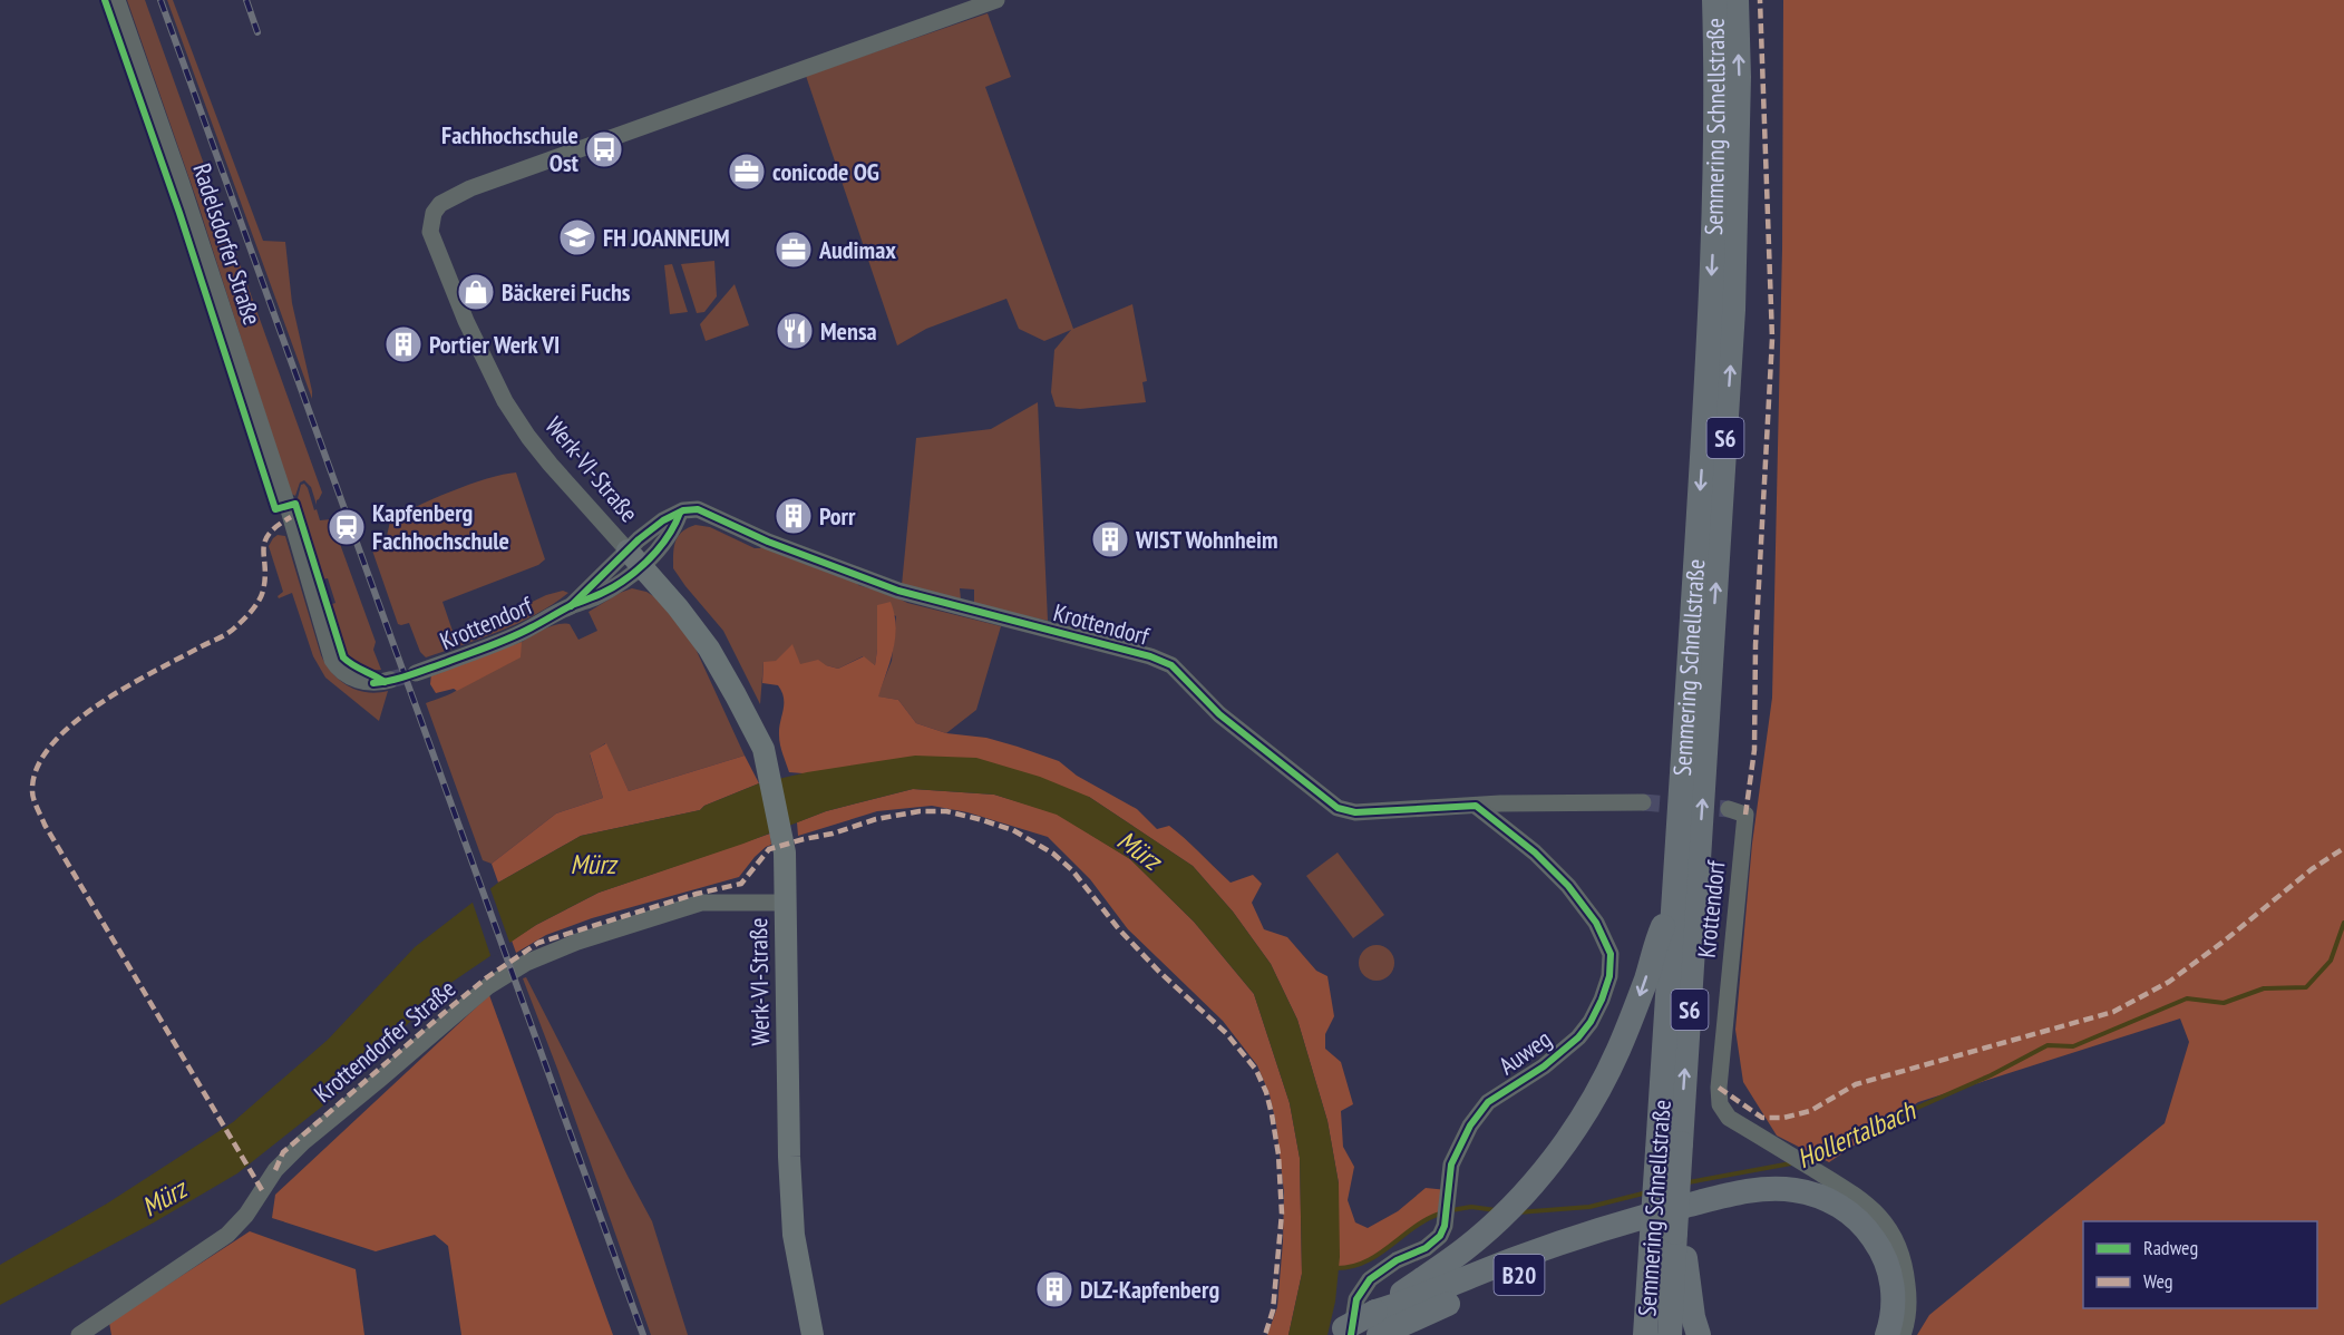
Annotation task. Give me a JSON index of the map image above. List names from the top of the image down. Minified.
{"streets":{"highway":["Semmering Schnellstraße","S6","B20"],"main road":["Werk-VI-Straße"],"street":["Radelsdorfer Straße","Krottendorf","Krottendorfer Straße","Auweg"]},"crossings":[["Semmering Schnellstraße","B20"],["Werk-VI-Straße","Krottendorf"],["Werk-VI-Straße","Krottendorfer Straße"],["Krottendorf","Auweg"]],"water":["Mürz","Hollertalbach"],"places":{"bus stop":["Fachhochschule Ost"],"office":["conicode OG","Audimax"],"school or university":["FH JOANNEUM"],"shop":["Bäckerei Fuchs"],"restaurant":["Mensa"],"building":["Portier Werk VI","Porr","WIST Wohnheim","DLZ-Kapfenberg"],"station":["Kapfenberg Fachhochschule"]},"legend":["Radweg","Weg"]}
